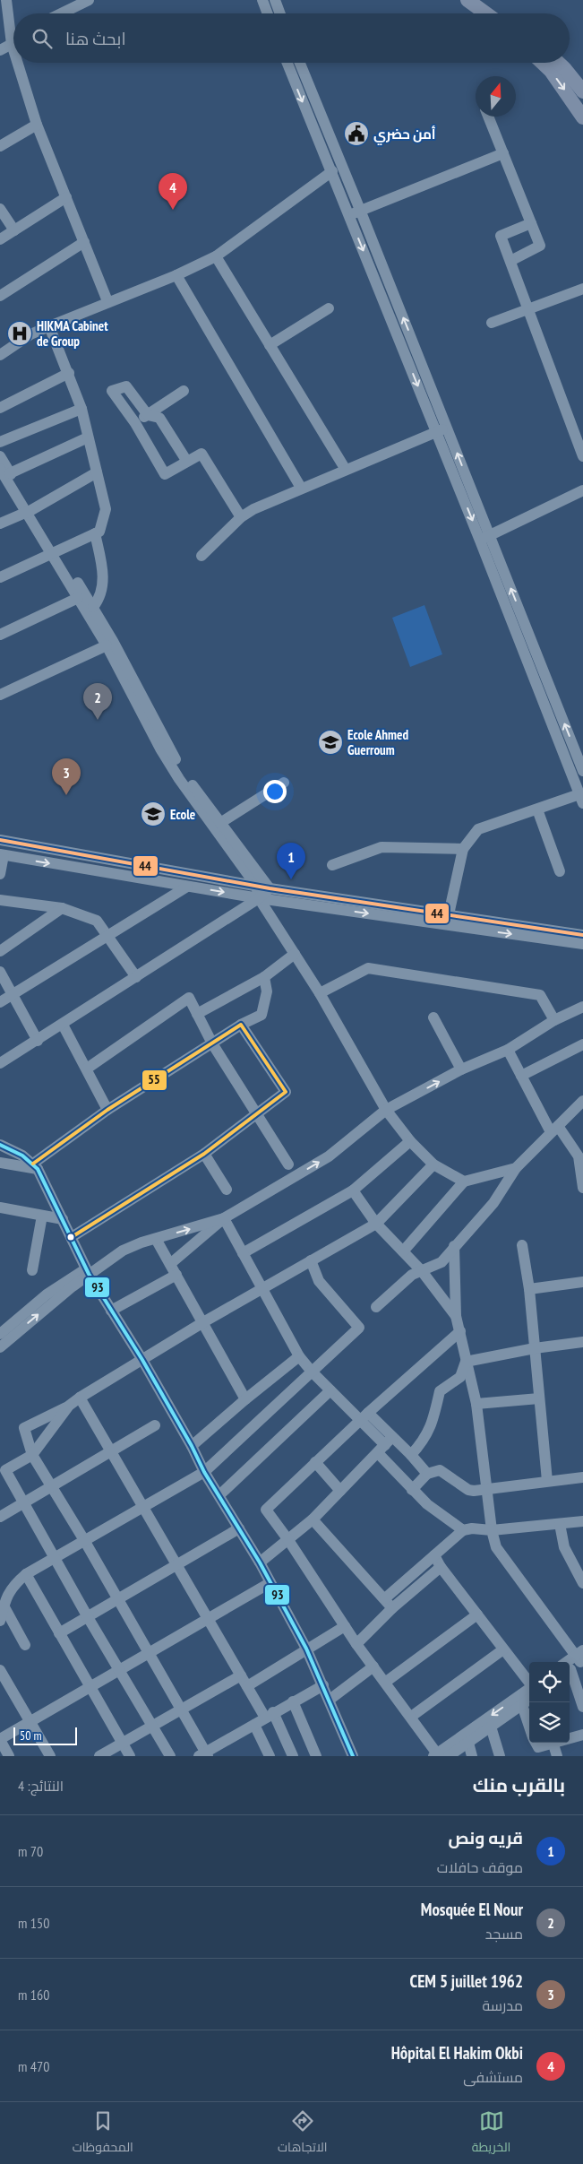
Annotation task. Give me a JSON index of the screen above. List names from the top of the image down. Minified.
{"places":{"public building":["أمن حضري"],"hospital":["HIKMA Cabinet de Group"],"school or university":["Ecole Ahmed Guerroum","Ecole"]},"lines":["transit line 44","transit line 55","transit line 93"],"scale_bar":"50 m","north":"top","page":{"search":"ابحث هنا","pins":["4","2","3","1"],"scale":"50 m","heading":["بالقرب منك","النتائج: 4"],"list":[{"mark":"1","name":"قريه ونص","note":"موقف حافلات","value":"70 m"},{"mark":"2","name":"Mosquée El Nour","note":"مسجد","value":"150 m"},{"mark":"3","name":"CEM 5 juillet 1962","note":"مدرسة","value":"160 m"},{"mark":"4","name":"Hôpital El Hakim Okbi","note":"مستشفى","value":"470 m"}],"nav":["الخريطة","الاتجاهات","المحفوظات"]}}
